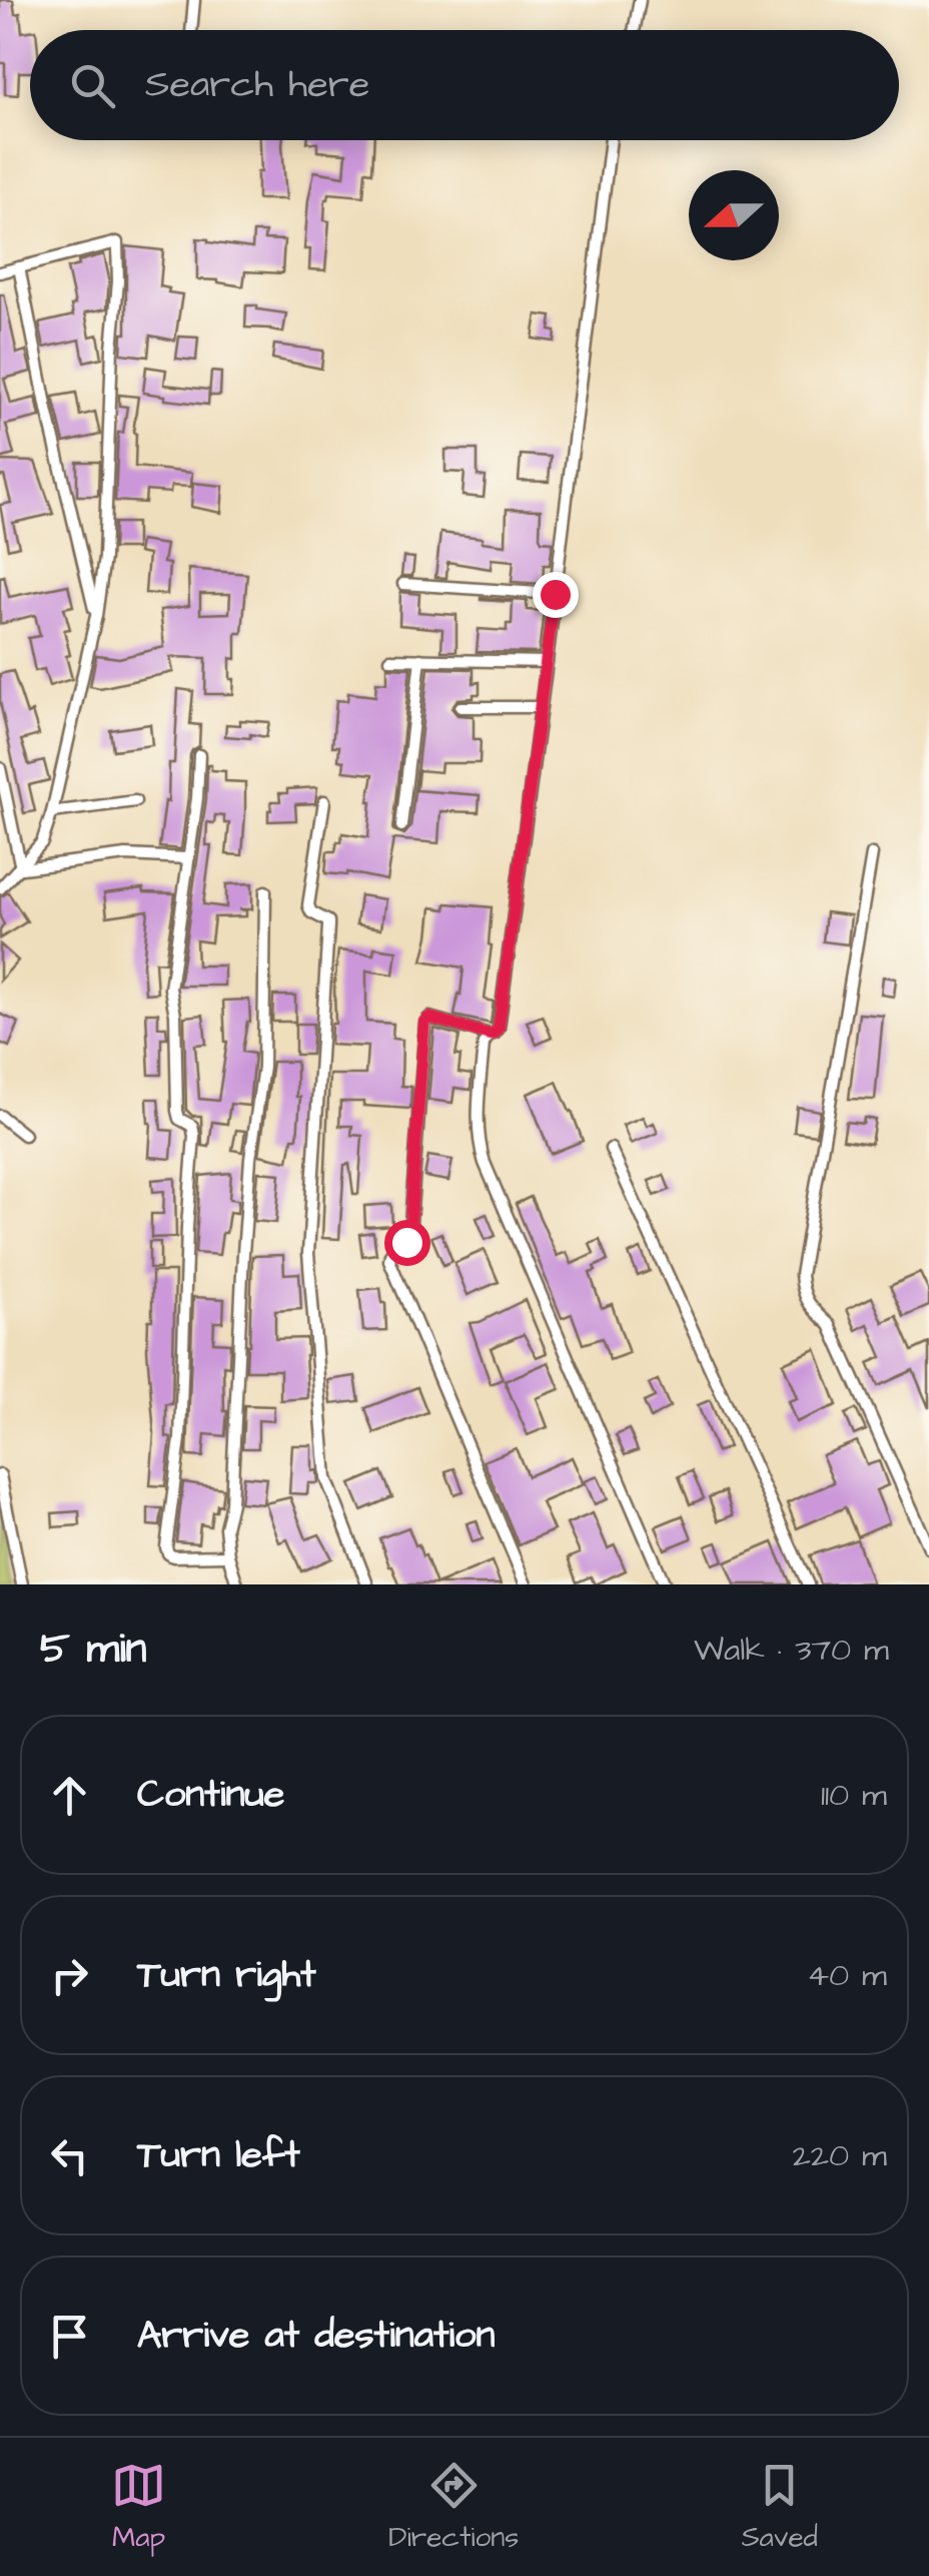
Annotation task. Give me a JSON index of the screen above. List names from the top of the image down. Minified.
{"north":"left","page":{"search":"Search here","heading":["5 min","Walk · 370 m"],"list":[["Continue","110 m"],["Turn right","40 m"],["Turn left","220 m"],"Arrive at destination"],"nav":["Map","Directions","Saved"]}}
